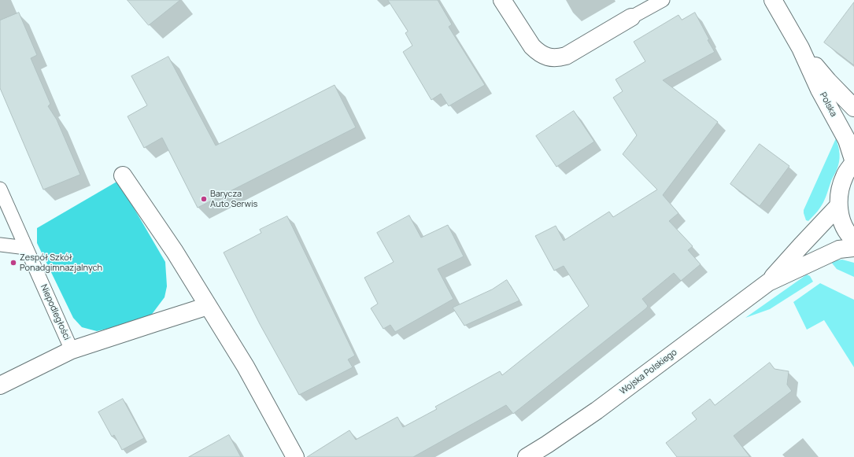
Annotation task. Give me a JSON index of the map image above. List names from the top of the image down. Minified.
{"streets":{"street":["Polska","Niepodległości","Wojska Polskiego"]},"places":["Barycza Auto Serwis","Zespół Szkół Ponadgimnazjalnych"]}
